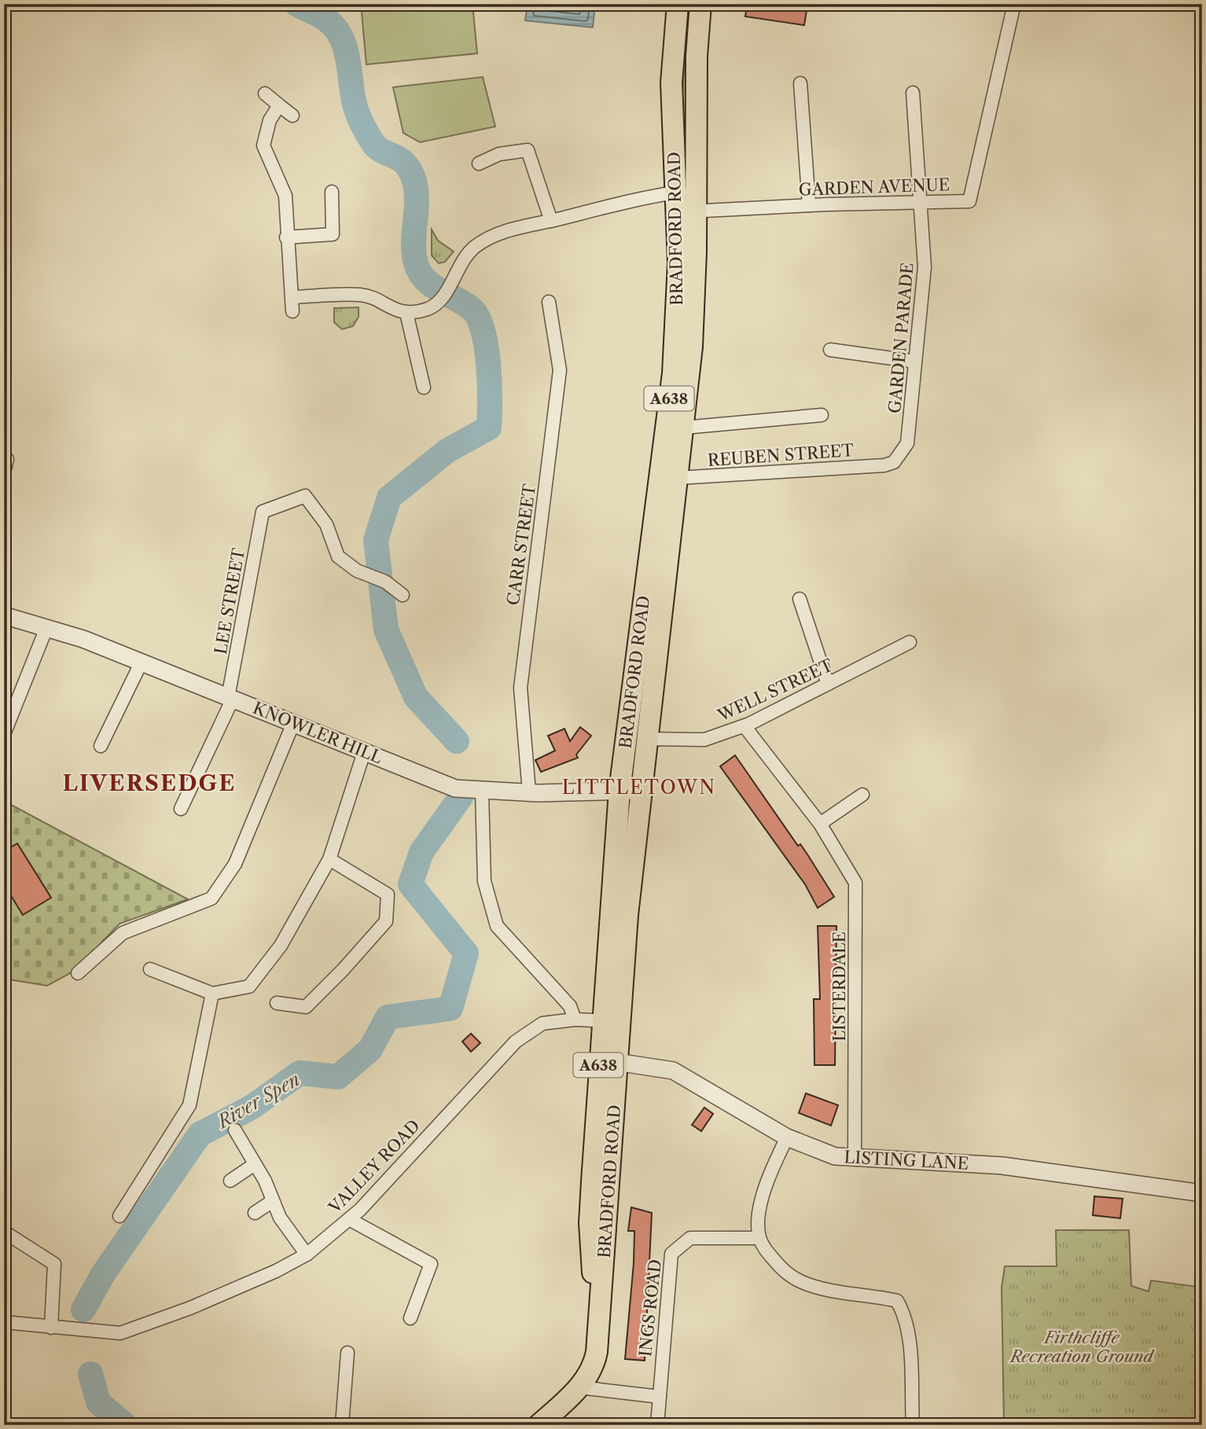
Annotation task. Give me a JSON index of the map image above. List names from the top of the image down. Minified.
{"streets":{"main road":["BRADFORD ROAD","A638"],"street":["GARDEN AVENUE","GARDEN PARADE","REUBEN STREET","CARR STREET","LEE STREET","WELL STREET","KNOWLER HILL","LISTERDALE","LISTING LANE","VALLEY ROAD","INGS ROAD"]},"crossings":[["GARDEN AVENUE","BRADFORD ROAD"],["GARDEN AVENUE","GARDEN PARADE"],["BRADFORD ROAD","REUBEN STREET"],["BRADFORD ROAD","WELL STREET"],["BRADFORD ROAD","KNOWLER HILL"],["BRADFORD ROAD","LISTING LANE"],["BRADFORD ROAD","VALLEY ROAD"],["GARDEN PARADE","REUBEN STREET"],["CARR STREET","KNOWLER HILL"],["LEE STREET","KNOWLER HILL"],["WELL STREET","LISTERDALE"],["LISTERDALE","LISTING LANE"]],"districts":["LIVERSEDGE","LITTLETOWN"],"water":["River Spen"],"parks":["Firthcliffe Recreation Ground"]}
